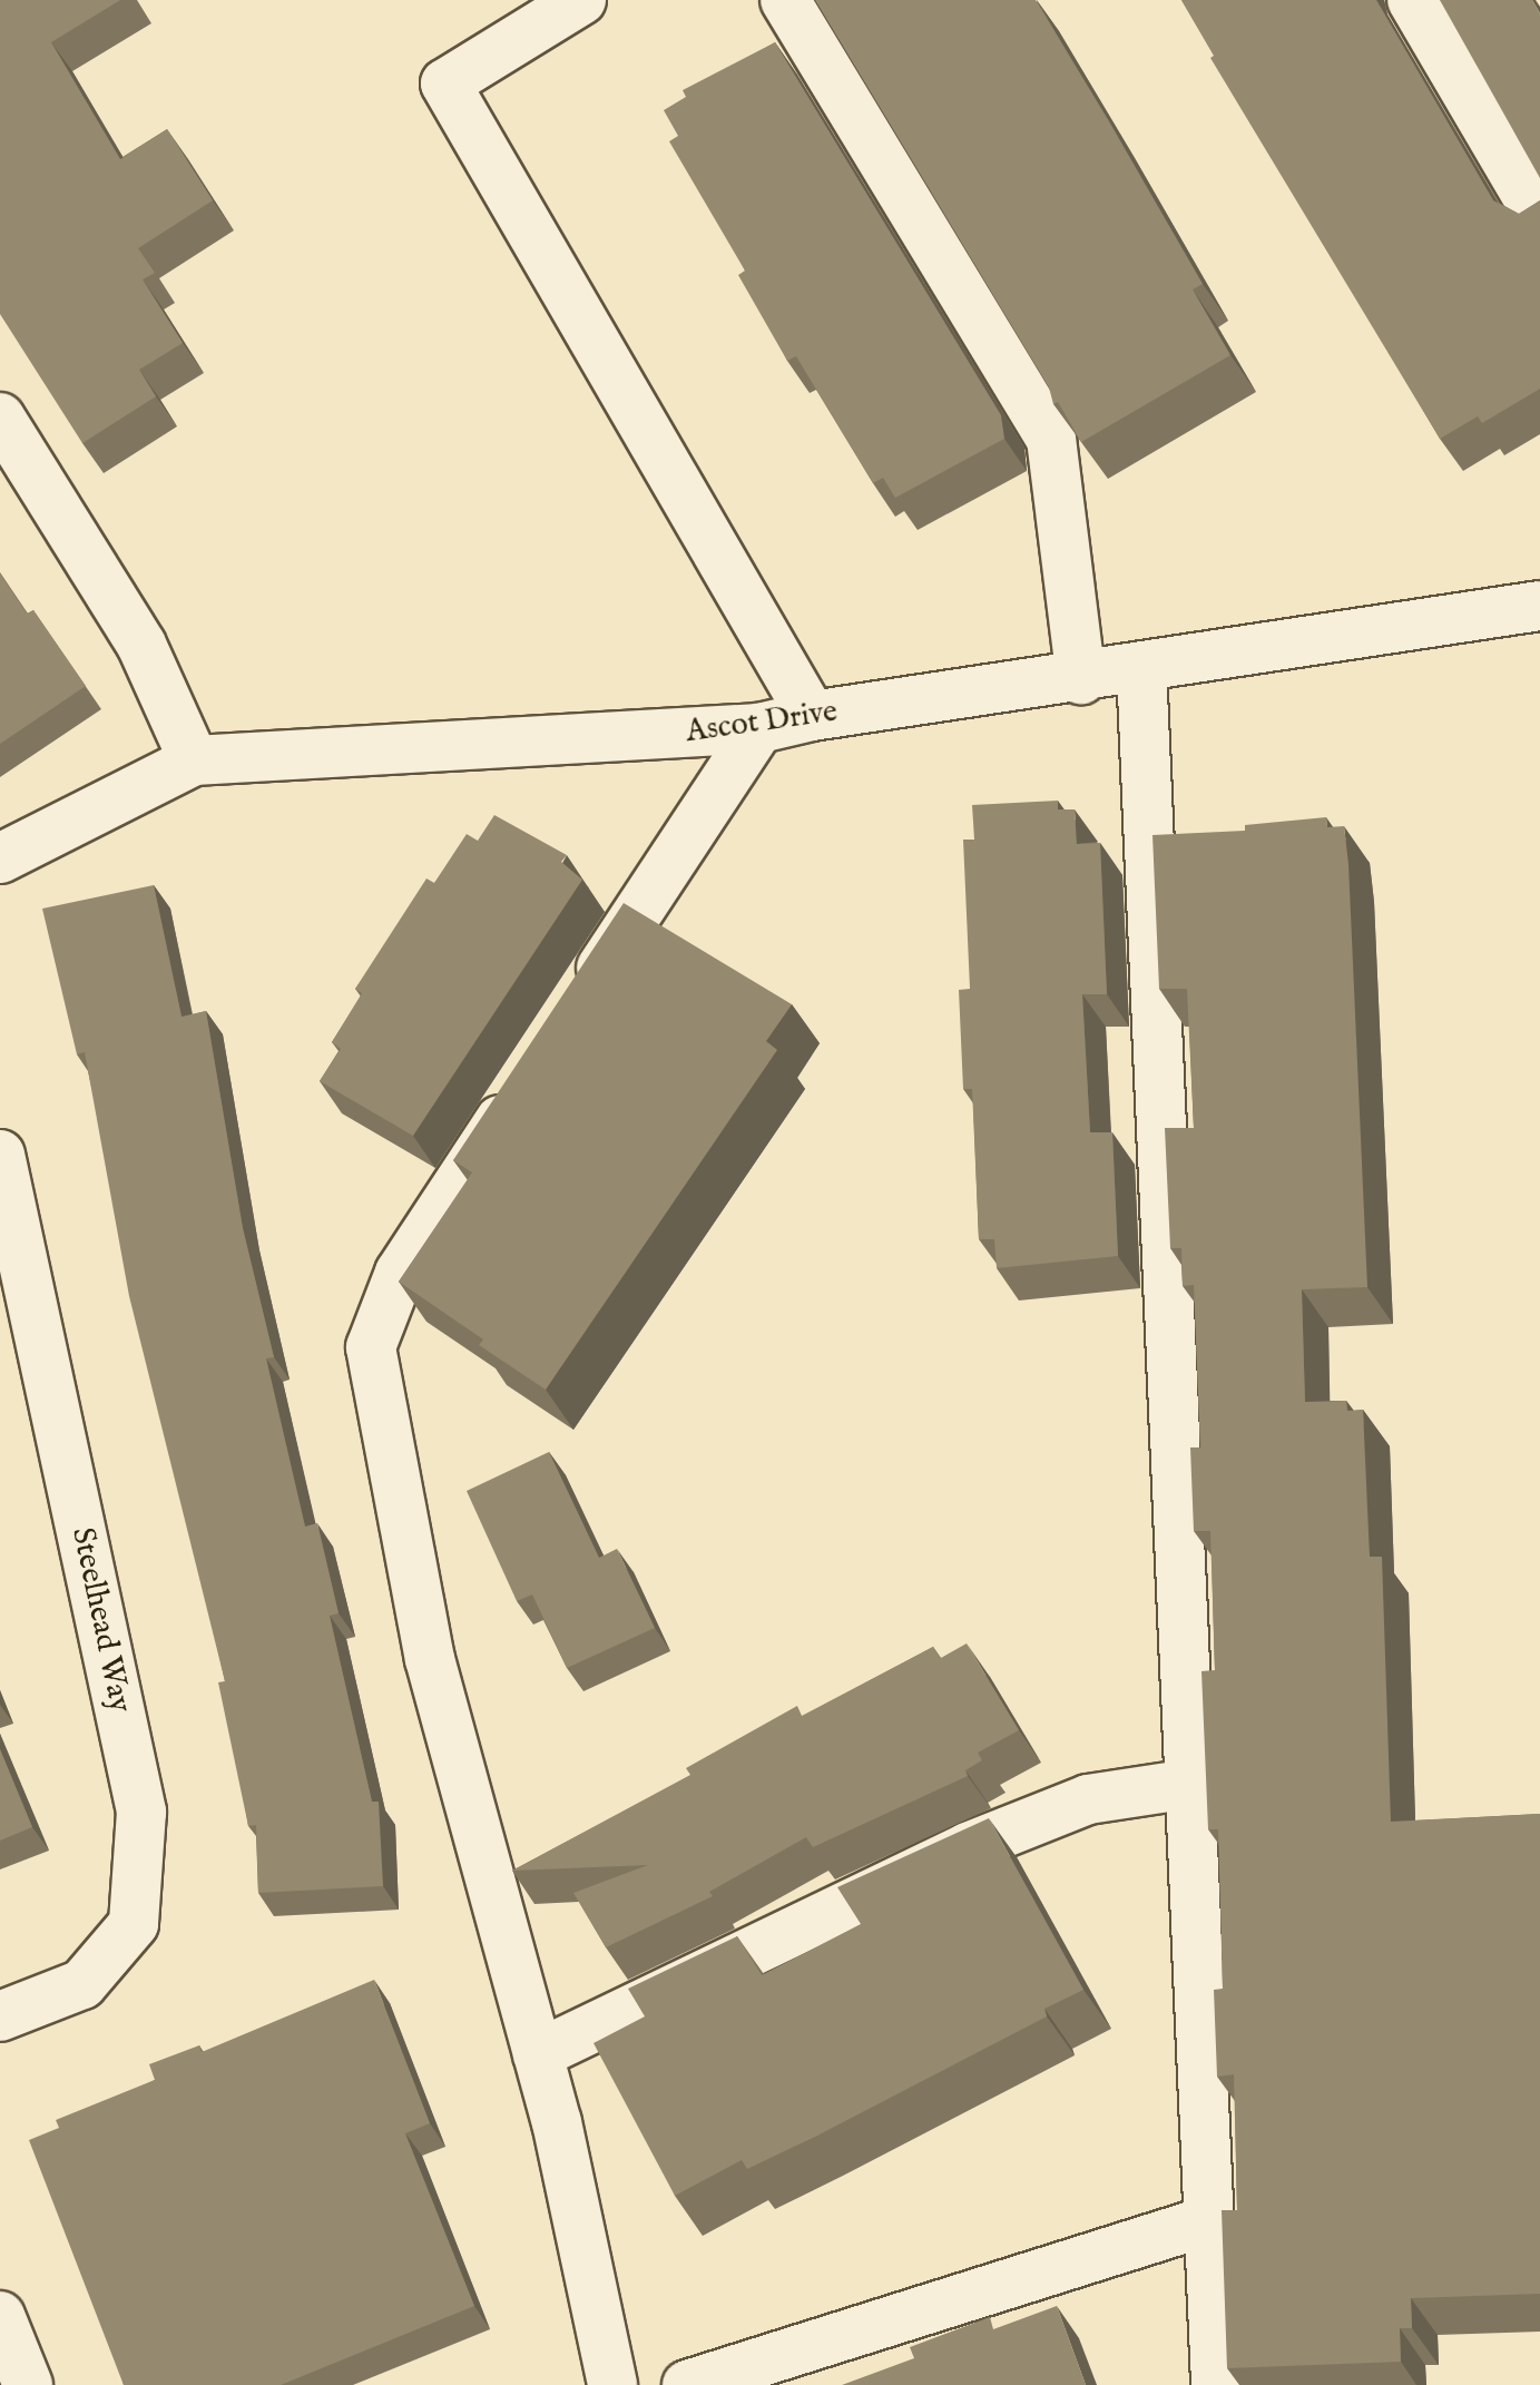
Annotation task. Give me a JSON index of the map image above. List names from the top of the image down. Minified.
{"streets":{"street":["Ascot Drive","Steelhead Way"]}}
